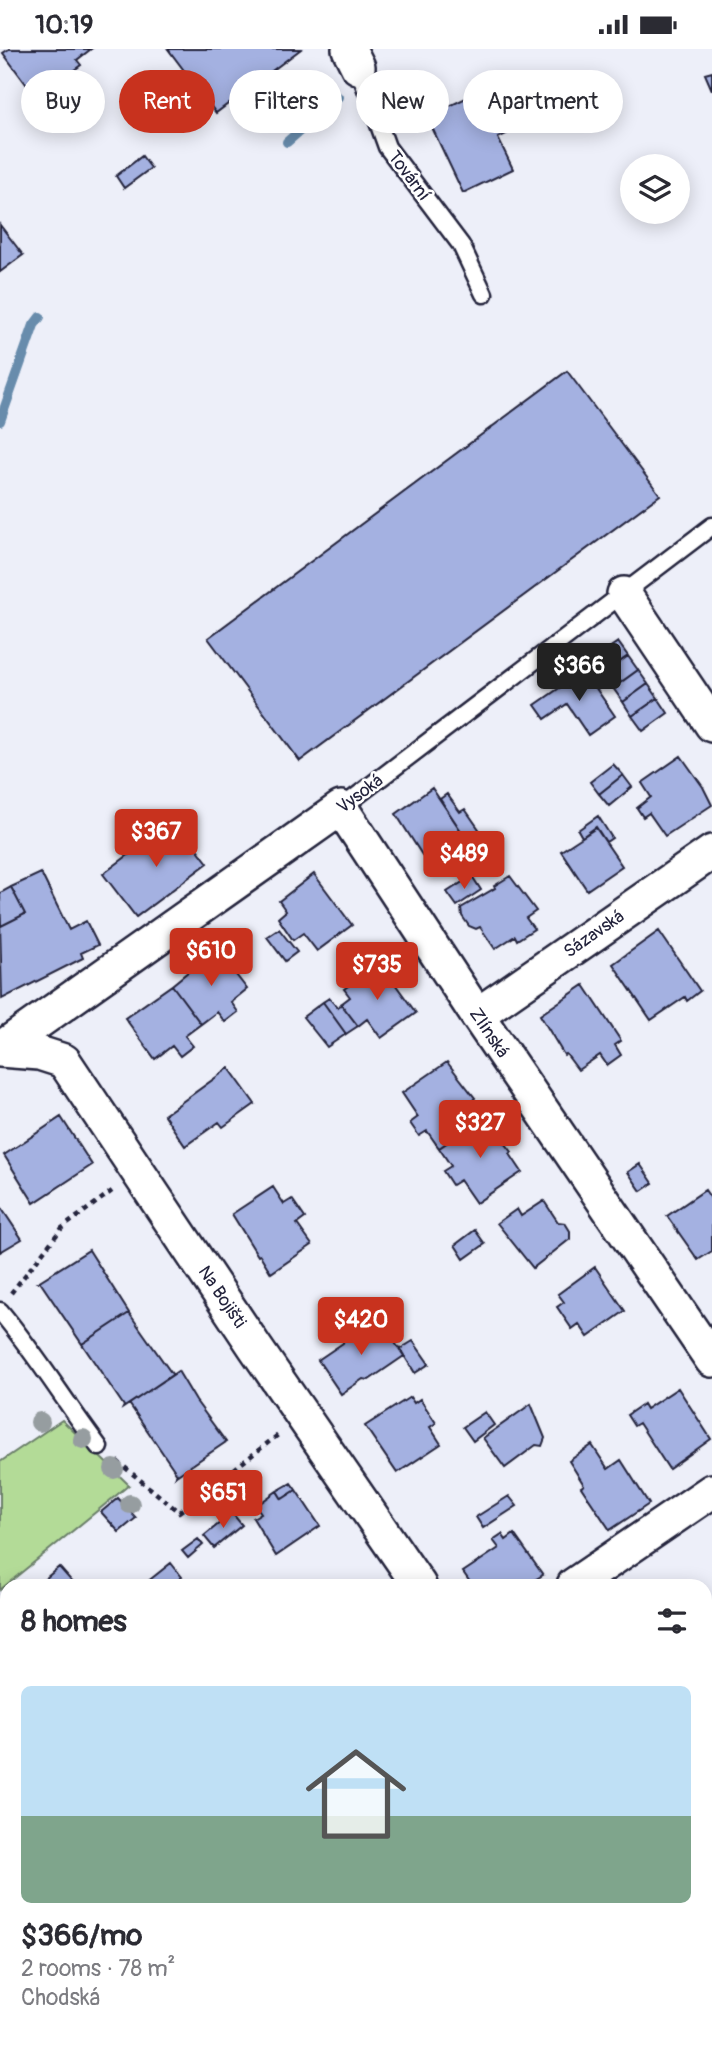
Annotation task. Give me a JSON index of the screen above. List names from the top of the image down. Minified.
{"streets":{"street":["Vysoká","Sázavská","Zlínská","Na Bojišti"],"lane":["Tovární"]},"crossings":[["Vysoká","Zlínská"],["Vysoká","Na Bojišti"],["Sázavská","Zlínská"]],"page":{"status":"10:19","chip":["Buy","Rent","Filters","New","Apartment"],"price":["$366","$367","$489","$610","$735","$327","$420","$651"],"heading":"8 homes","list":[{"name":"$366/mo","note":"2 rooms · 78 m² · Chodská"}]}}
